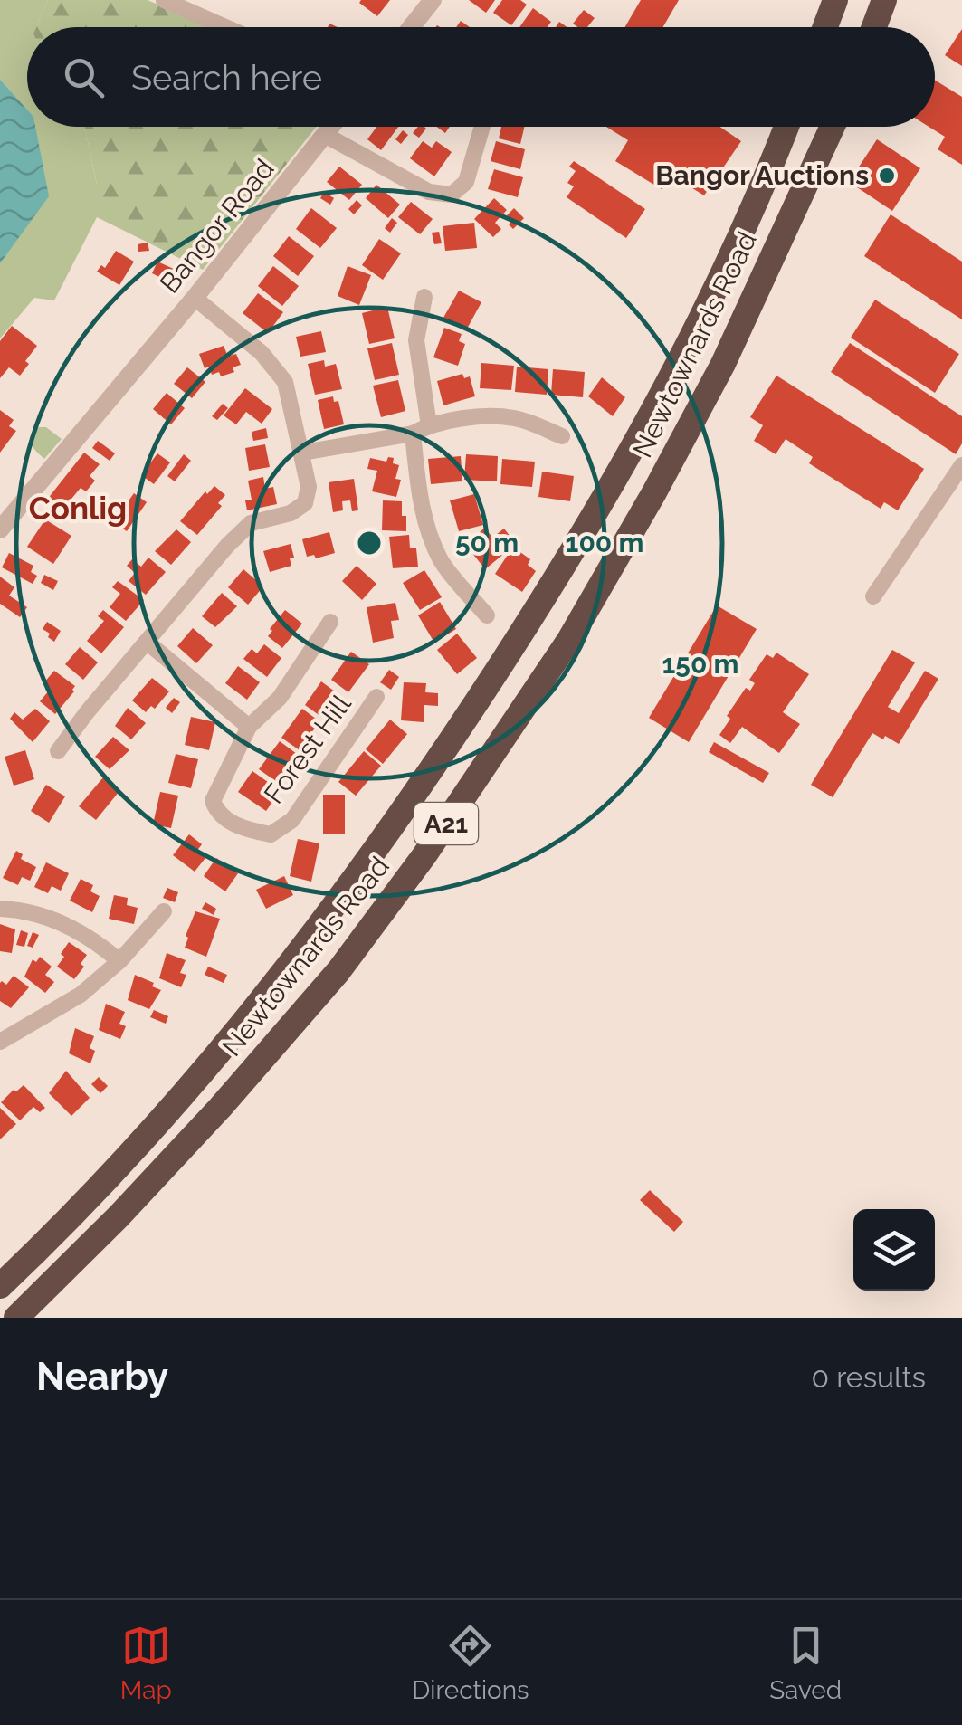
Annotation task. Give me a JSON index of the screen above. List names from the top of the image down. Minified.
{"streets":{"highway":["Newtownards Road","A21"],"street":["Bangor Road","Forest Hill"]},"districts":["Conlig"],"places":["Bangor Auctions"],"page":{"search":"Search here","heading":["Nearby","0 results"],"nav":["Map","Directions","Saved"]},"rings":["50 m","100 m","150 m"]}
